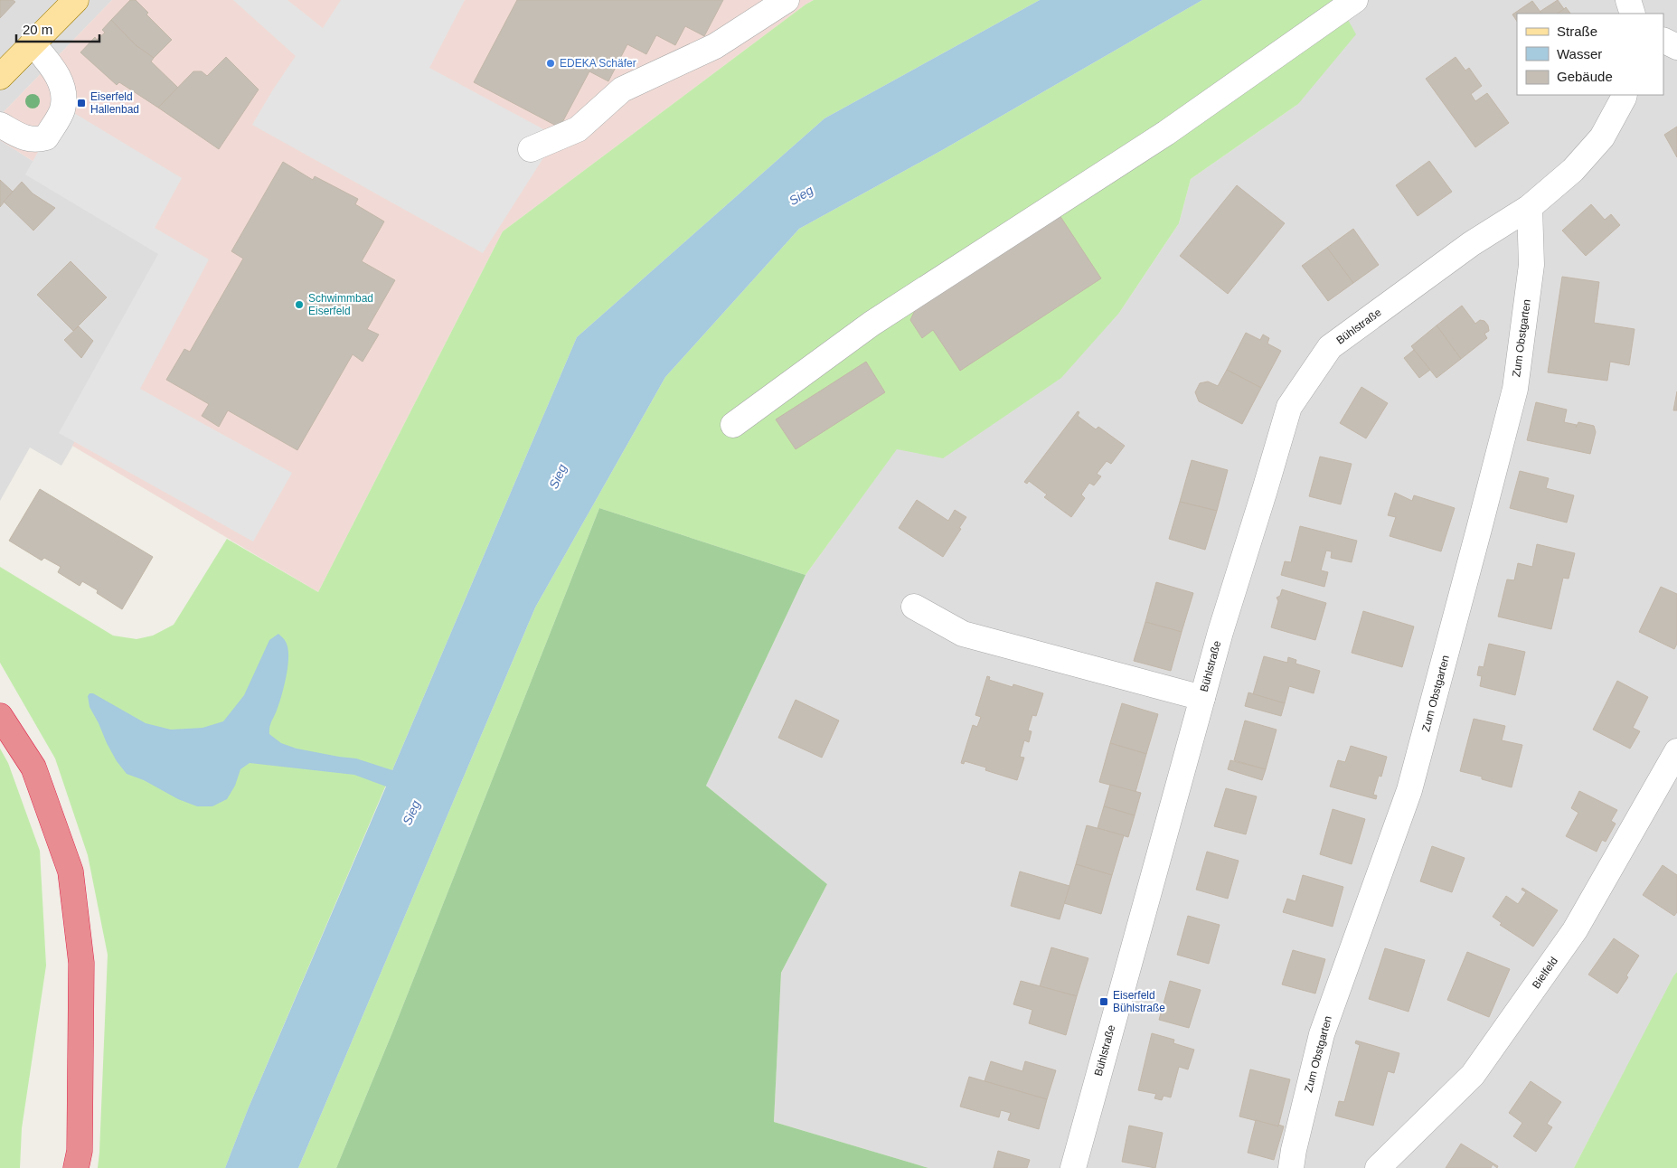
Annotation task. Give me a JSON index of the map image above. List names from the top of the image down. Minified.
{"streets":{"street":["Bühlstraße","Zum Obstgarten","Bielfeld"]},"crossings":[["Bühlstraße","Zum Obstgarten"]],"water":["Sieg"],"places":{"other":["EDEKA Schäfer","Schwimmbad Eiserfeld"],"transit":["Eiserfeld Hallenbad","Eiserfeld Bühlstraße"]},"legend":["Straße","Wasser","Gebäude"],"scale_bar":"20 m"}
